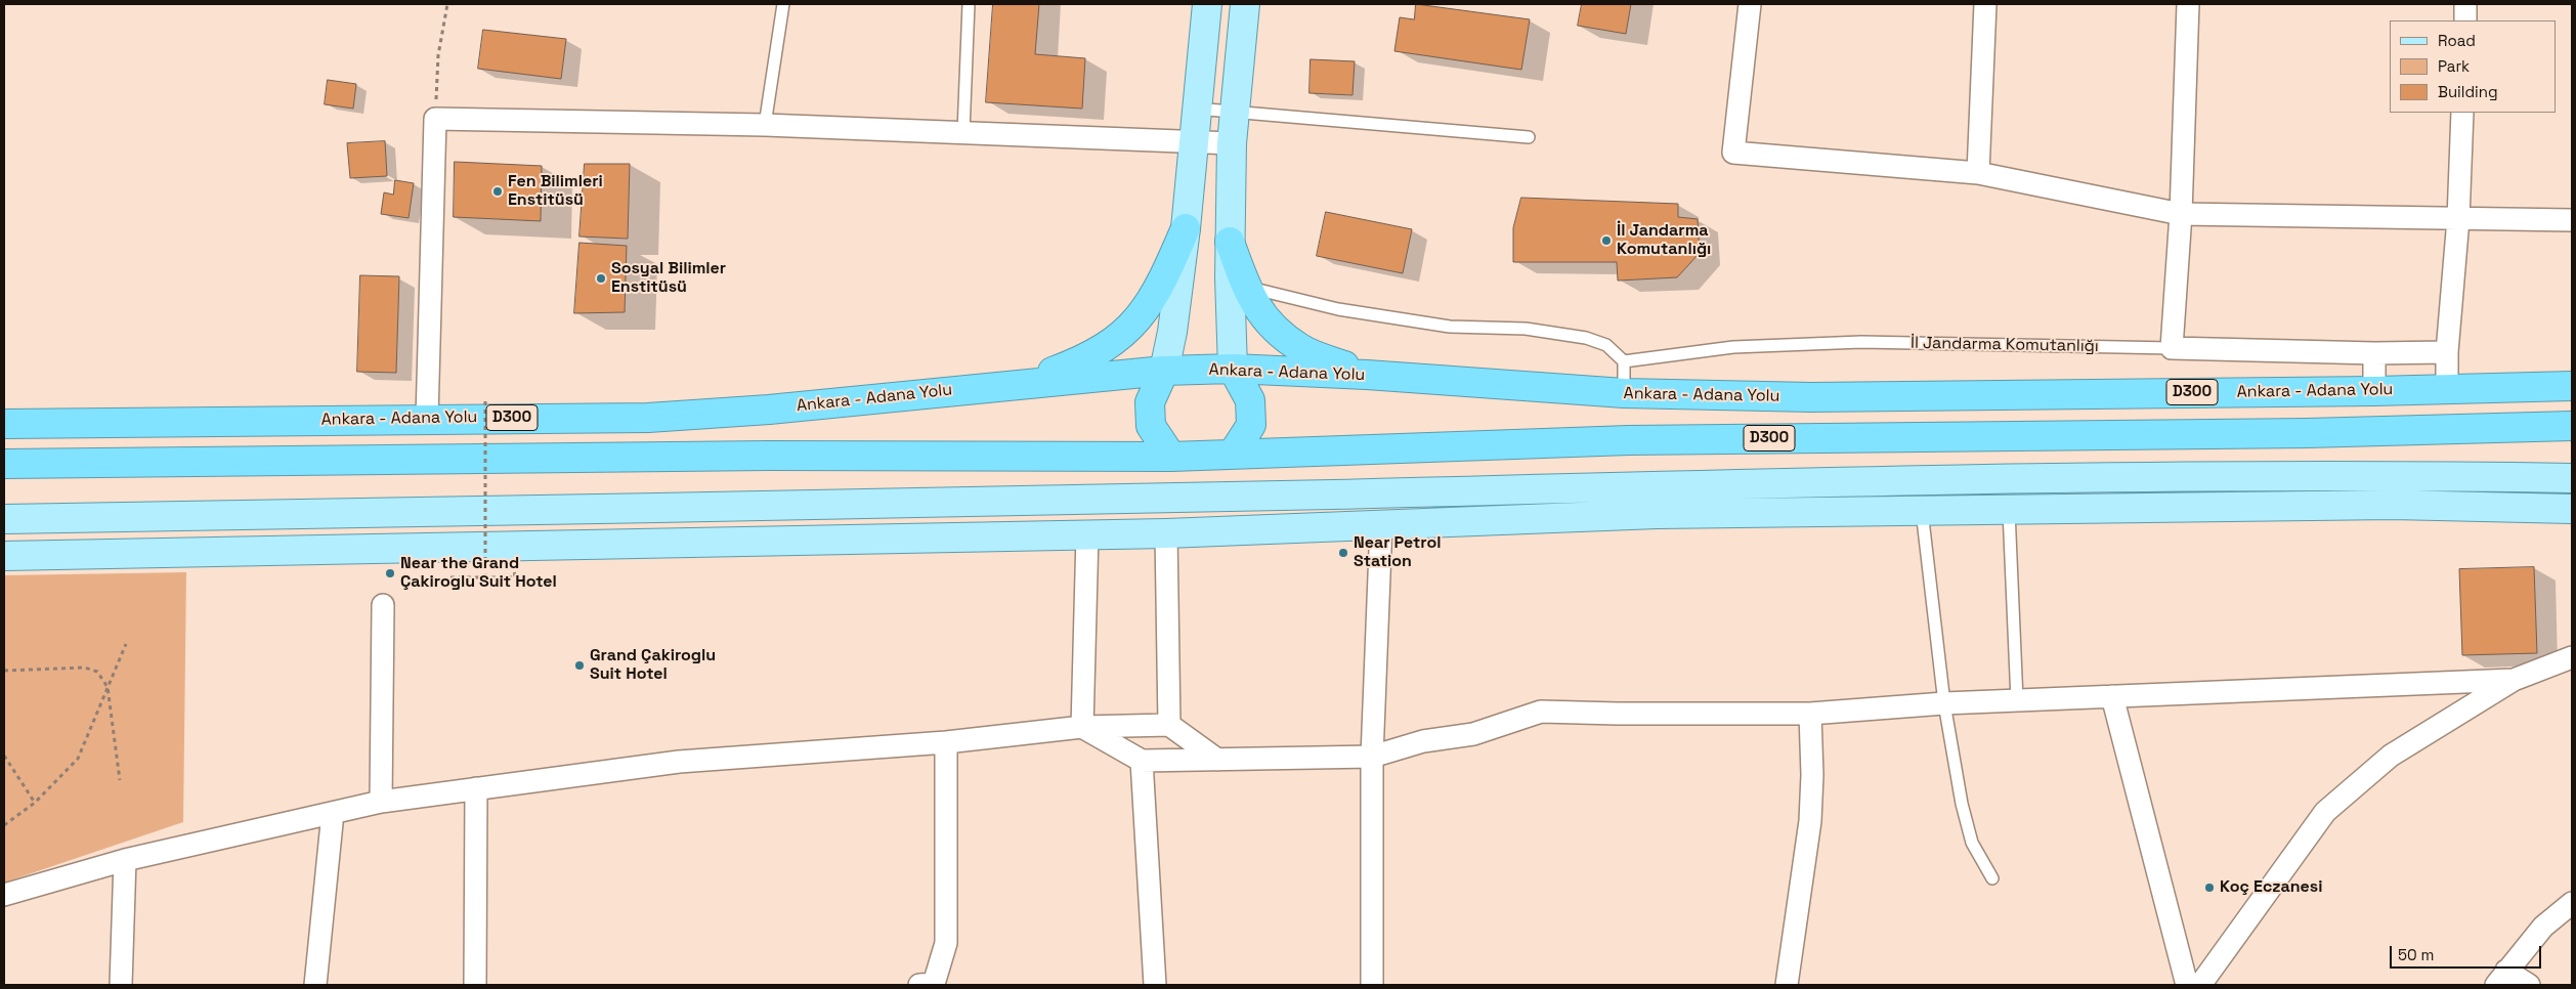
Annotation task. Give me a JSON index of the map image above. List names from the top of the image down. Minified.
{"streets":{"highway":["Ankara - Adana Yolu","D300"],"lane":["İl Jandarma Komutanlığı"]},"crossings":[["Ankara - Adana Yolu","D300"]],"places":["Fen Bilimleri Enstitüsü","İl Jandarma Komutanlığı","Sosyal Bilimler Enstitüsü","Near Petrol Station","Near the Grand Çakiroglu Suit Hotel","Grand Çakiroglu Suit Hotel","Koç Eczanesi"],"legend":["Road","Park","Building"],"scale_bar":"50 m"}
